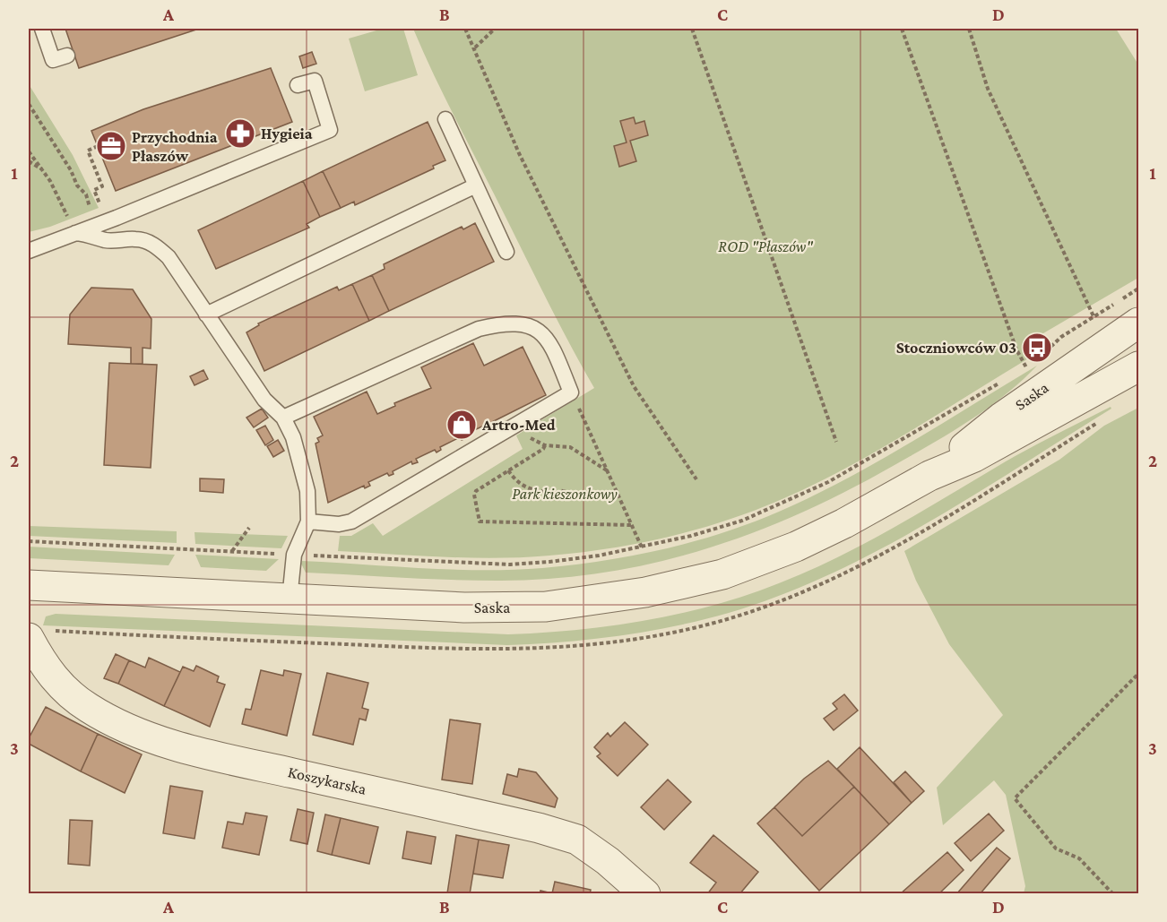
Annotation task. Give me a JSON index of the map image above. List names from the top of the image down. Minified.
{"streets":{"street":["Saska","Koszykarska"]},"parks":["ROD \"Płaszów\"","Park kieszonkowy"],"places":{"pharmacy":["Hygieia"],"office":["Przychodnia Płaszów"],"bus stop":["Stoczniowców 03"],"shop":["Artro-Med"]},"grid":{"columns":["A","B","C","D"],"rows":["1","2","3"]}}
